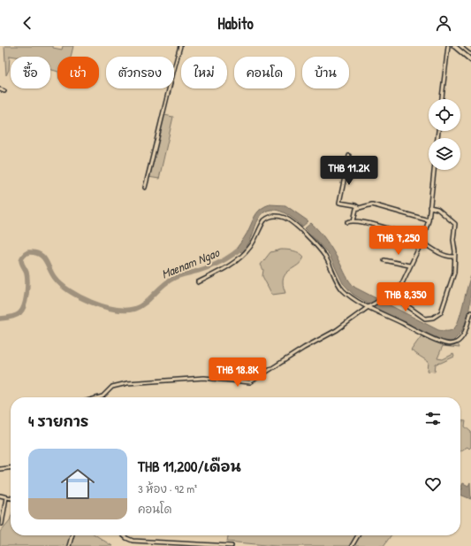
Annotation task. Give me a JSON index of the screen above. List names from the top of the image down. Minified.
{"water":["Maenam Ngao"],"page":{"header":"Habito","chip":["ซื้อ","เช่า","ตัวกรอง","ใหม่","คอนโด","บ้าน"],"price":["THB 11.2K","THB 7,250","THB 8,350","THB 18.8K"],"heading":"4 รายการ","list":[{"name":"THB 11,200/เดือน","note":"3 ห้อง · 92 m² · คอนโด"}]}}
